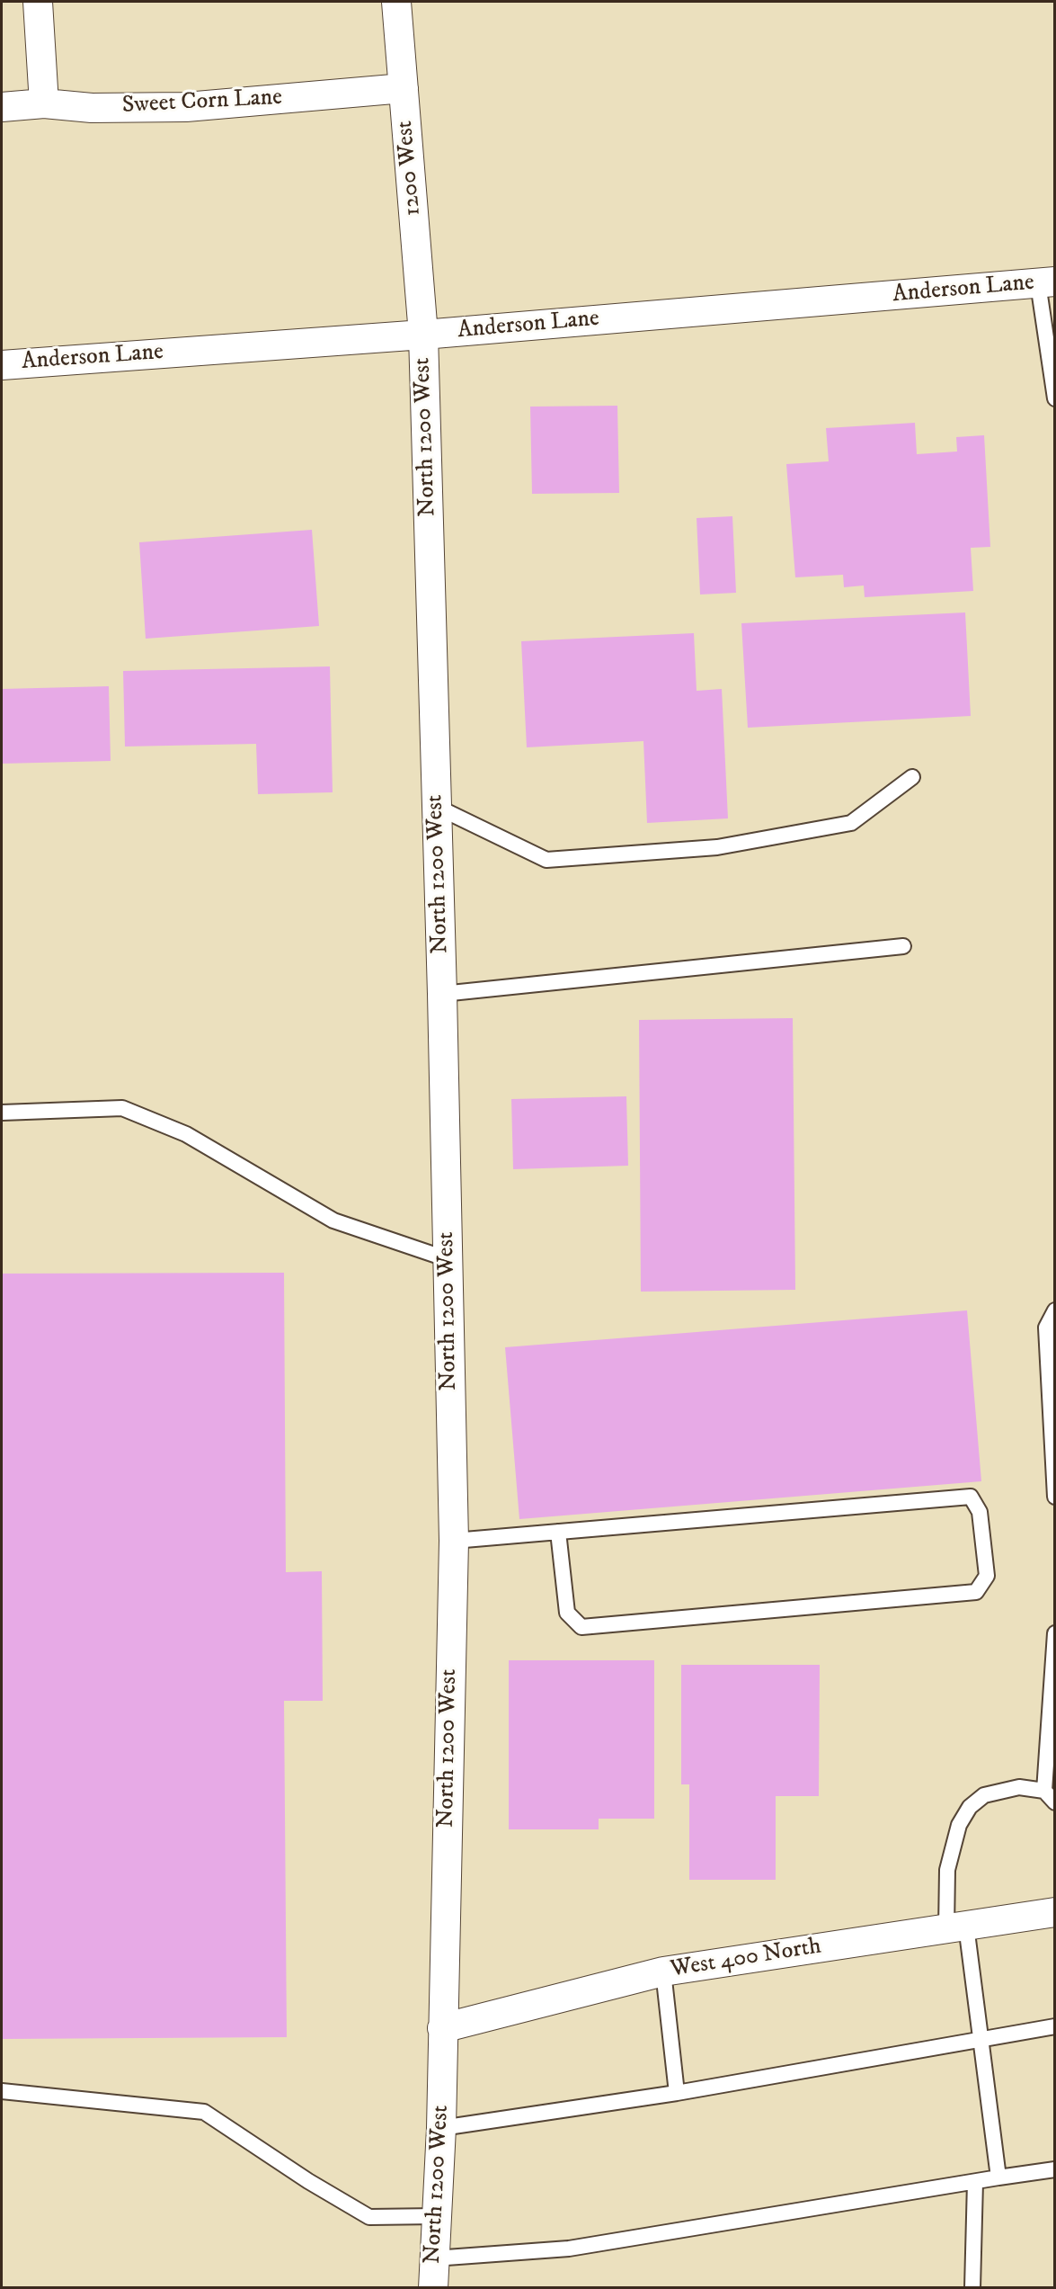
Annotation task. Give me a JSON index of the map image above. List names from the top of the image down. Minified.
{"streets":{"street":["Sweet Corn Lane","1200 West","Anderson Lane","North 1200 West","West 400 North"]},"crossings":[["Sweet Corn Lane","1200 West"],["1200 West","Anderson Lane"],["1200 West","North 1200 West"],["Anderson Lane","North 1200 West"],["North 1200 West","West 400 North"]]}
